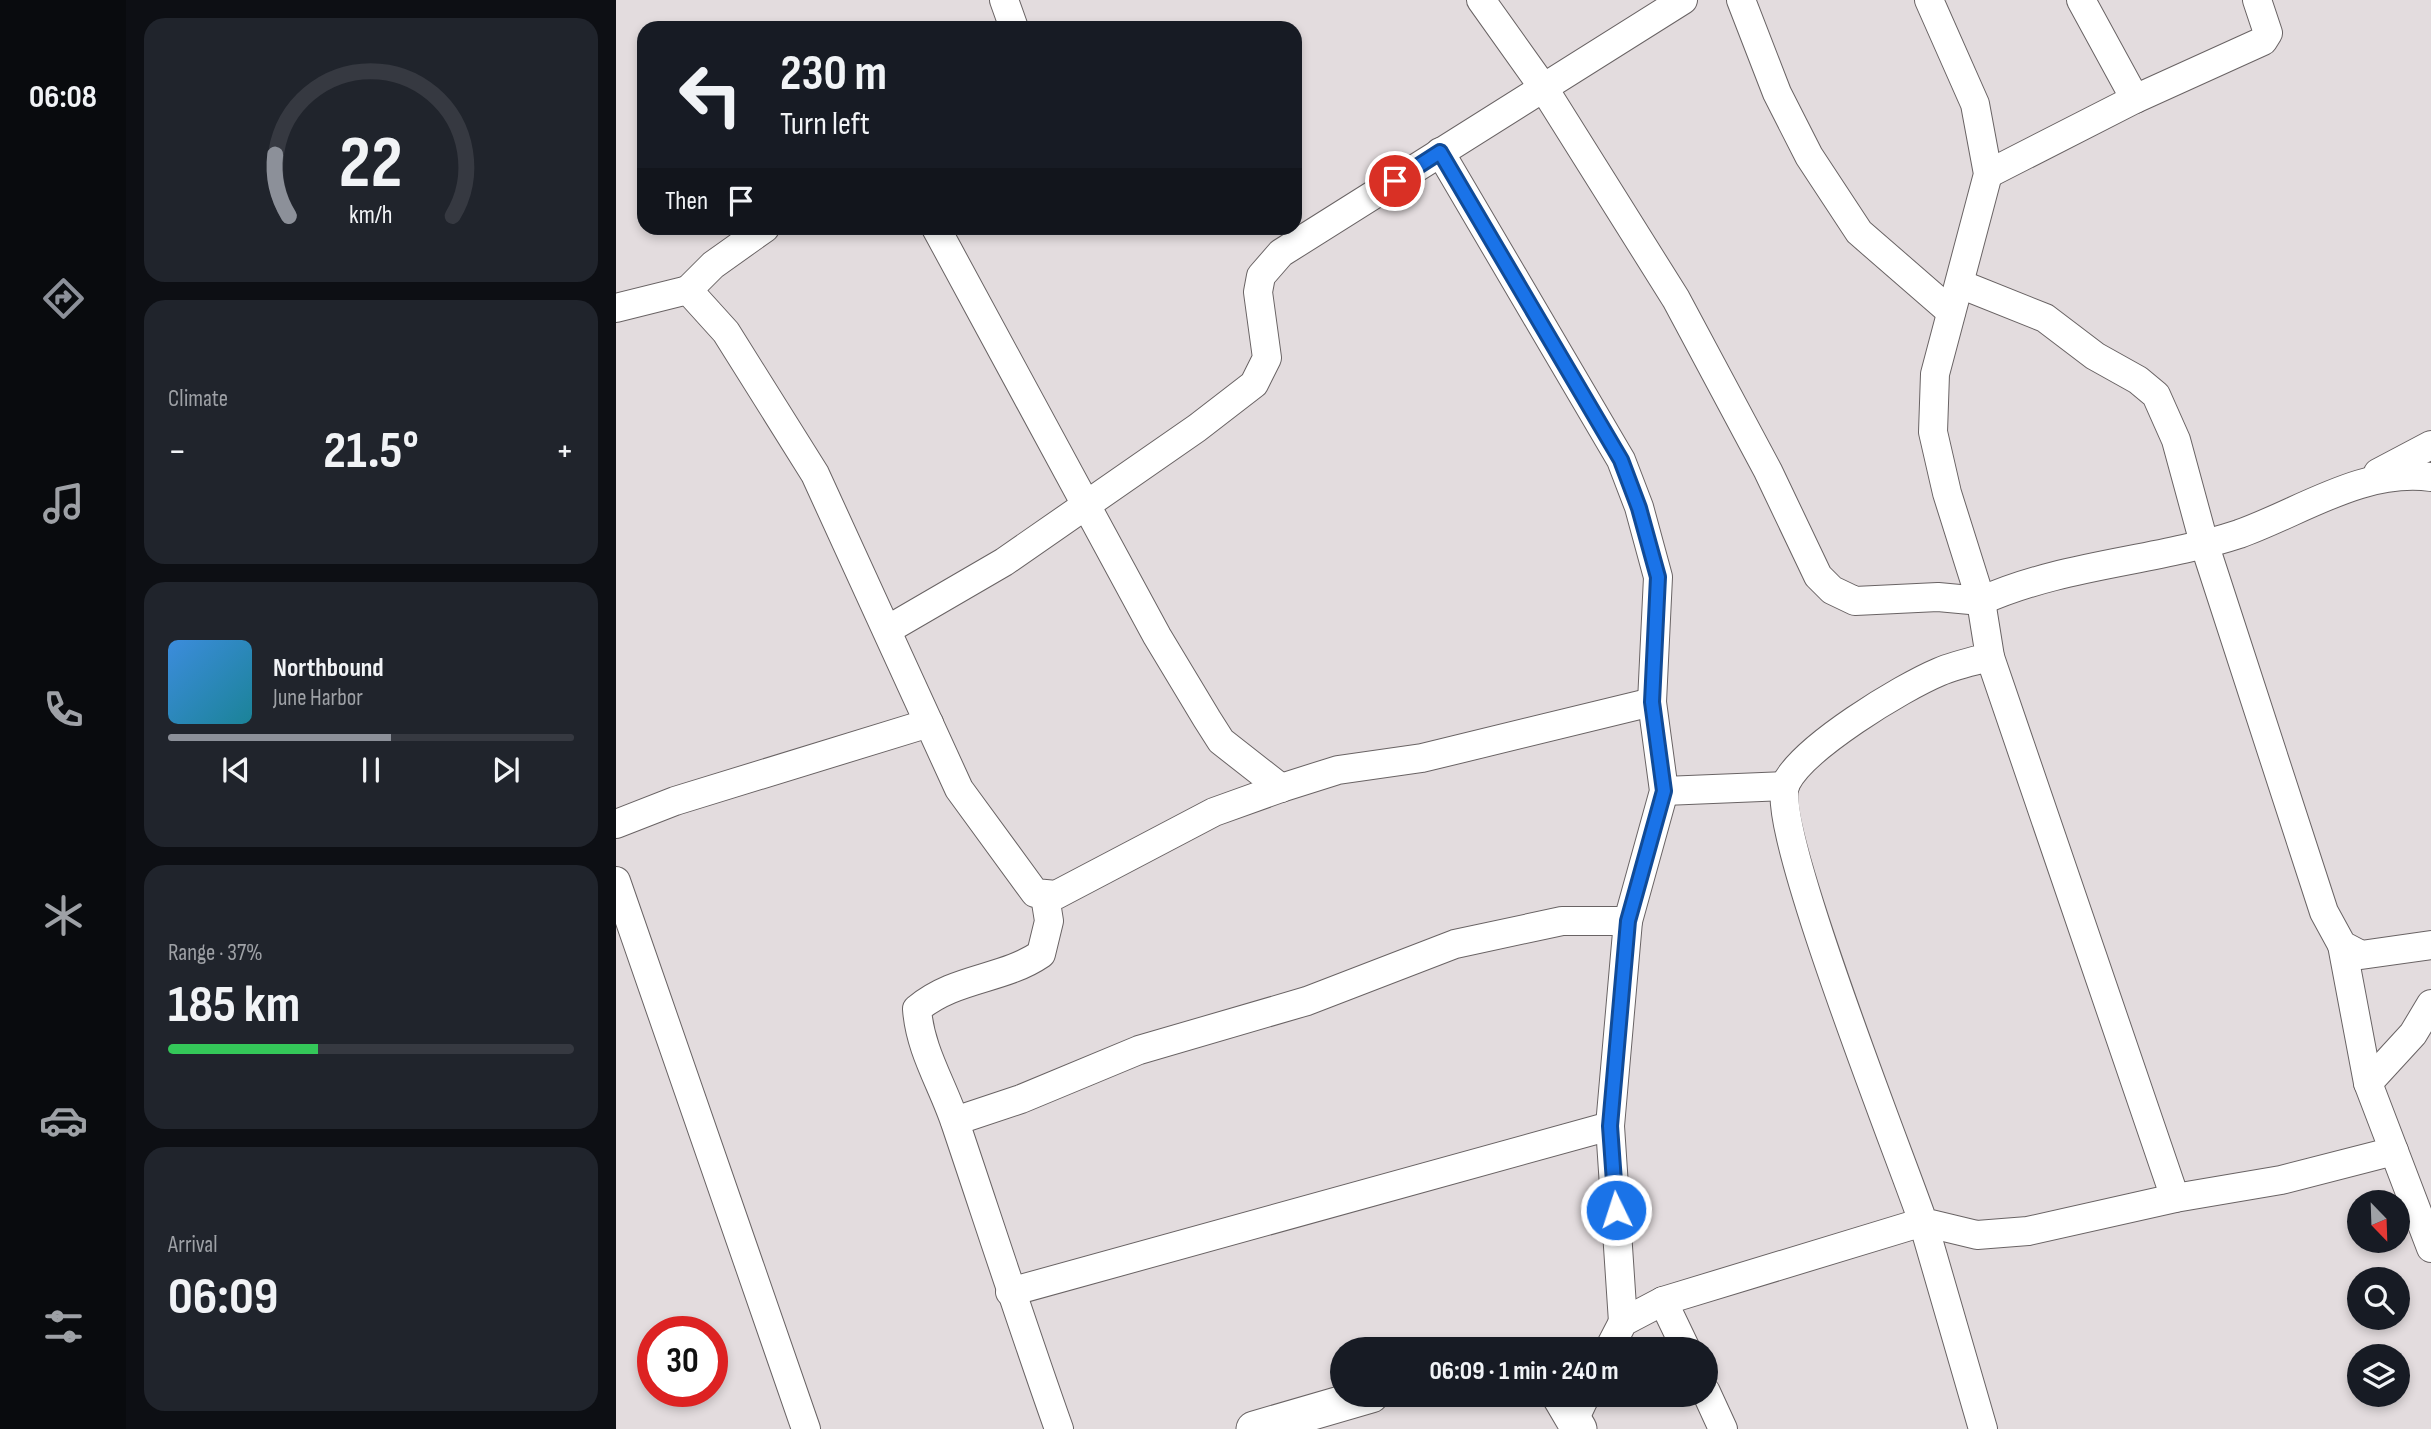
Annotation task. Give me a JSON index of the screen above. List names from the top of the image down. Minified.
{"north":"bottom right","page":{"tabs":"06:08","turn":["230 m","Turn left"],"then":"Then","tile":["Climate",["Range · 37%","185 km"],["Arrival","06:09"]],"heat":["−","21.5°","+"],"song":["Northbound","June Harbor"],"limit":"30","trip":"06:09 · 1 min · 240 m","gauge":["22","km/h"]}}
